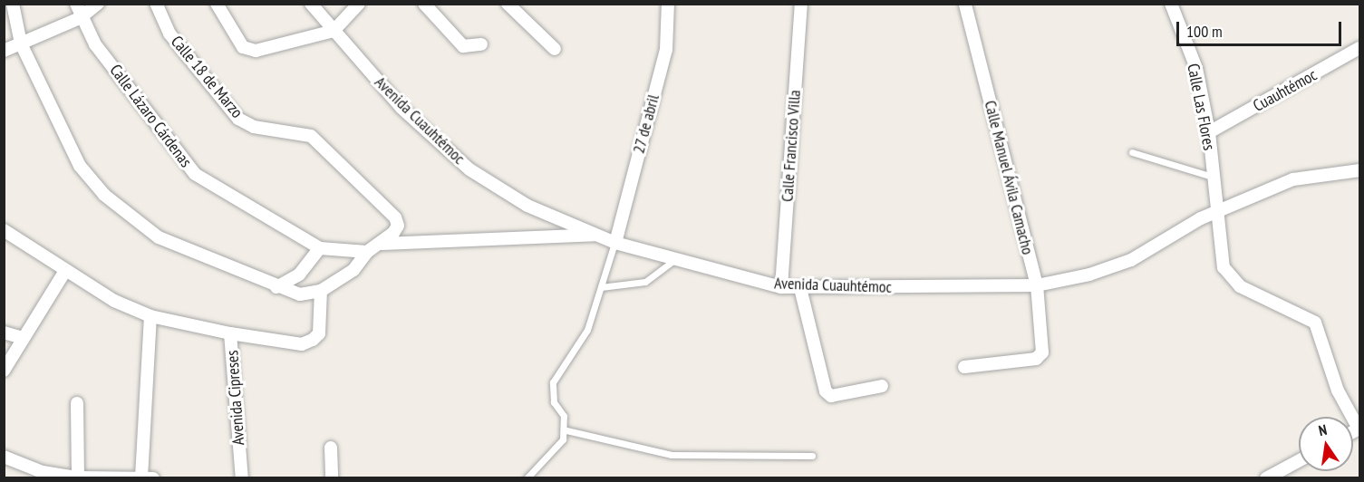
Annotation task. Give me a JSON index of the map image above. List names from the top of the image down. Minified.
{"streets":{"street":["Calle 18 de Marzo","Cuauhtémoc","Calle Las Flores","Calle Lázaro Cárdenas","Avenida Cuauhtémoc","27 de abril","Calle Francisco Villa","Calle Manuel Ávila Camacho","Avenida Cipreses"]},"crossings":[["Cuauhtémoc","Calle Las Flores"],["Calle Las Flores","Avenida Cuauhtémoc"],["Avenida Cuauhtémoc","27 de abril"],["Avenida Cuauhtémoc","Calle Francisco Villa"],["Avenida Cuauhtémoc","Calle Manuel Ávila Camacho"]],"scale_bar":"100 m","north":"top"}
